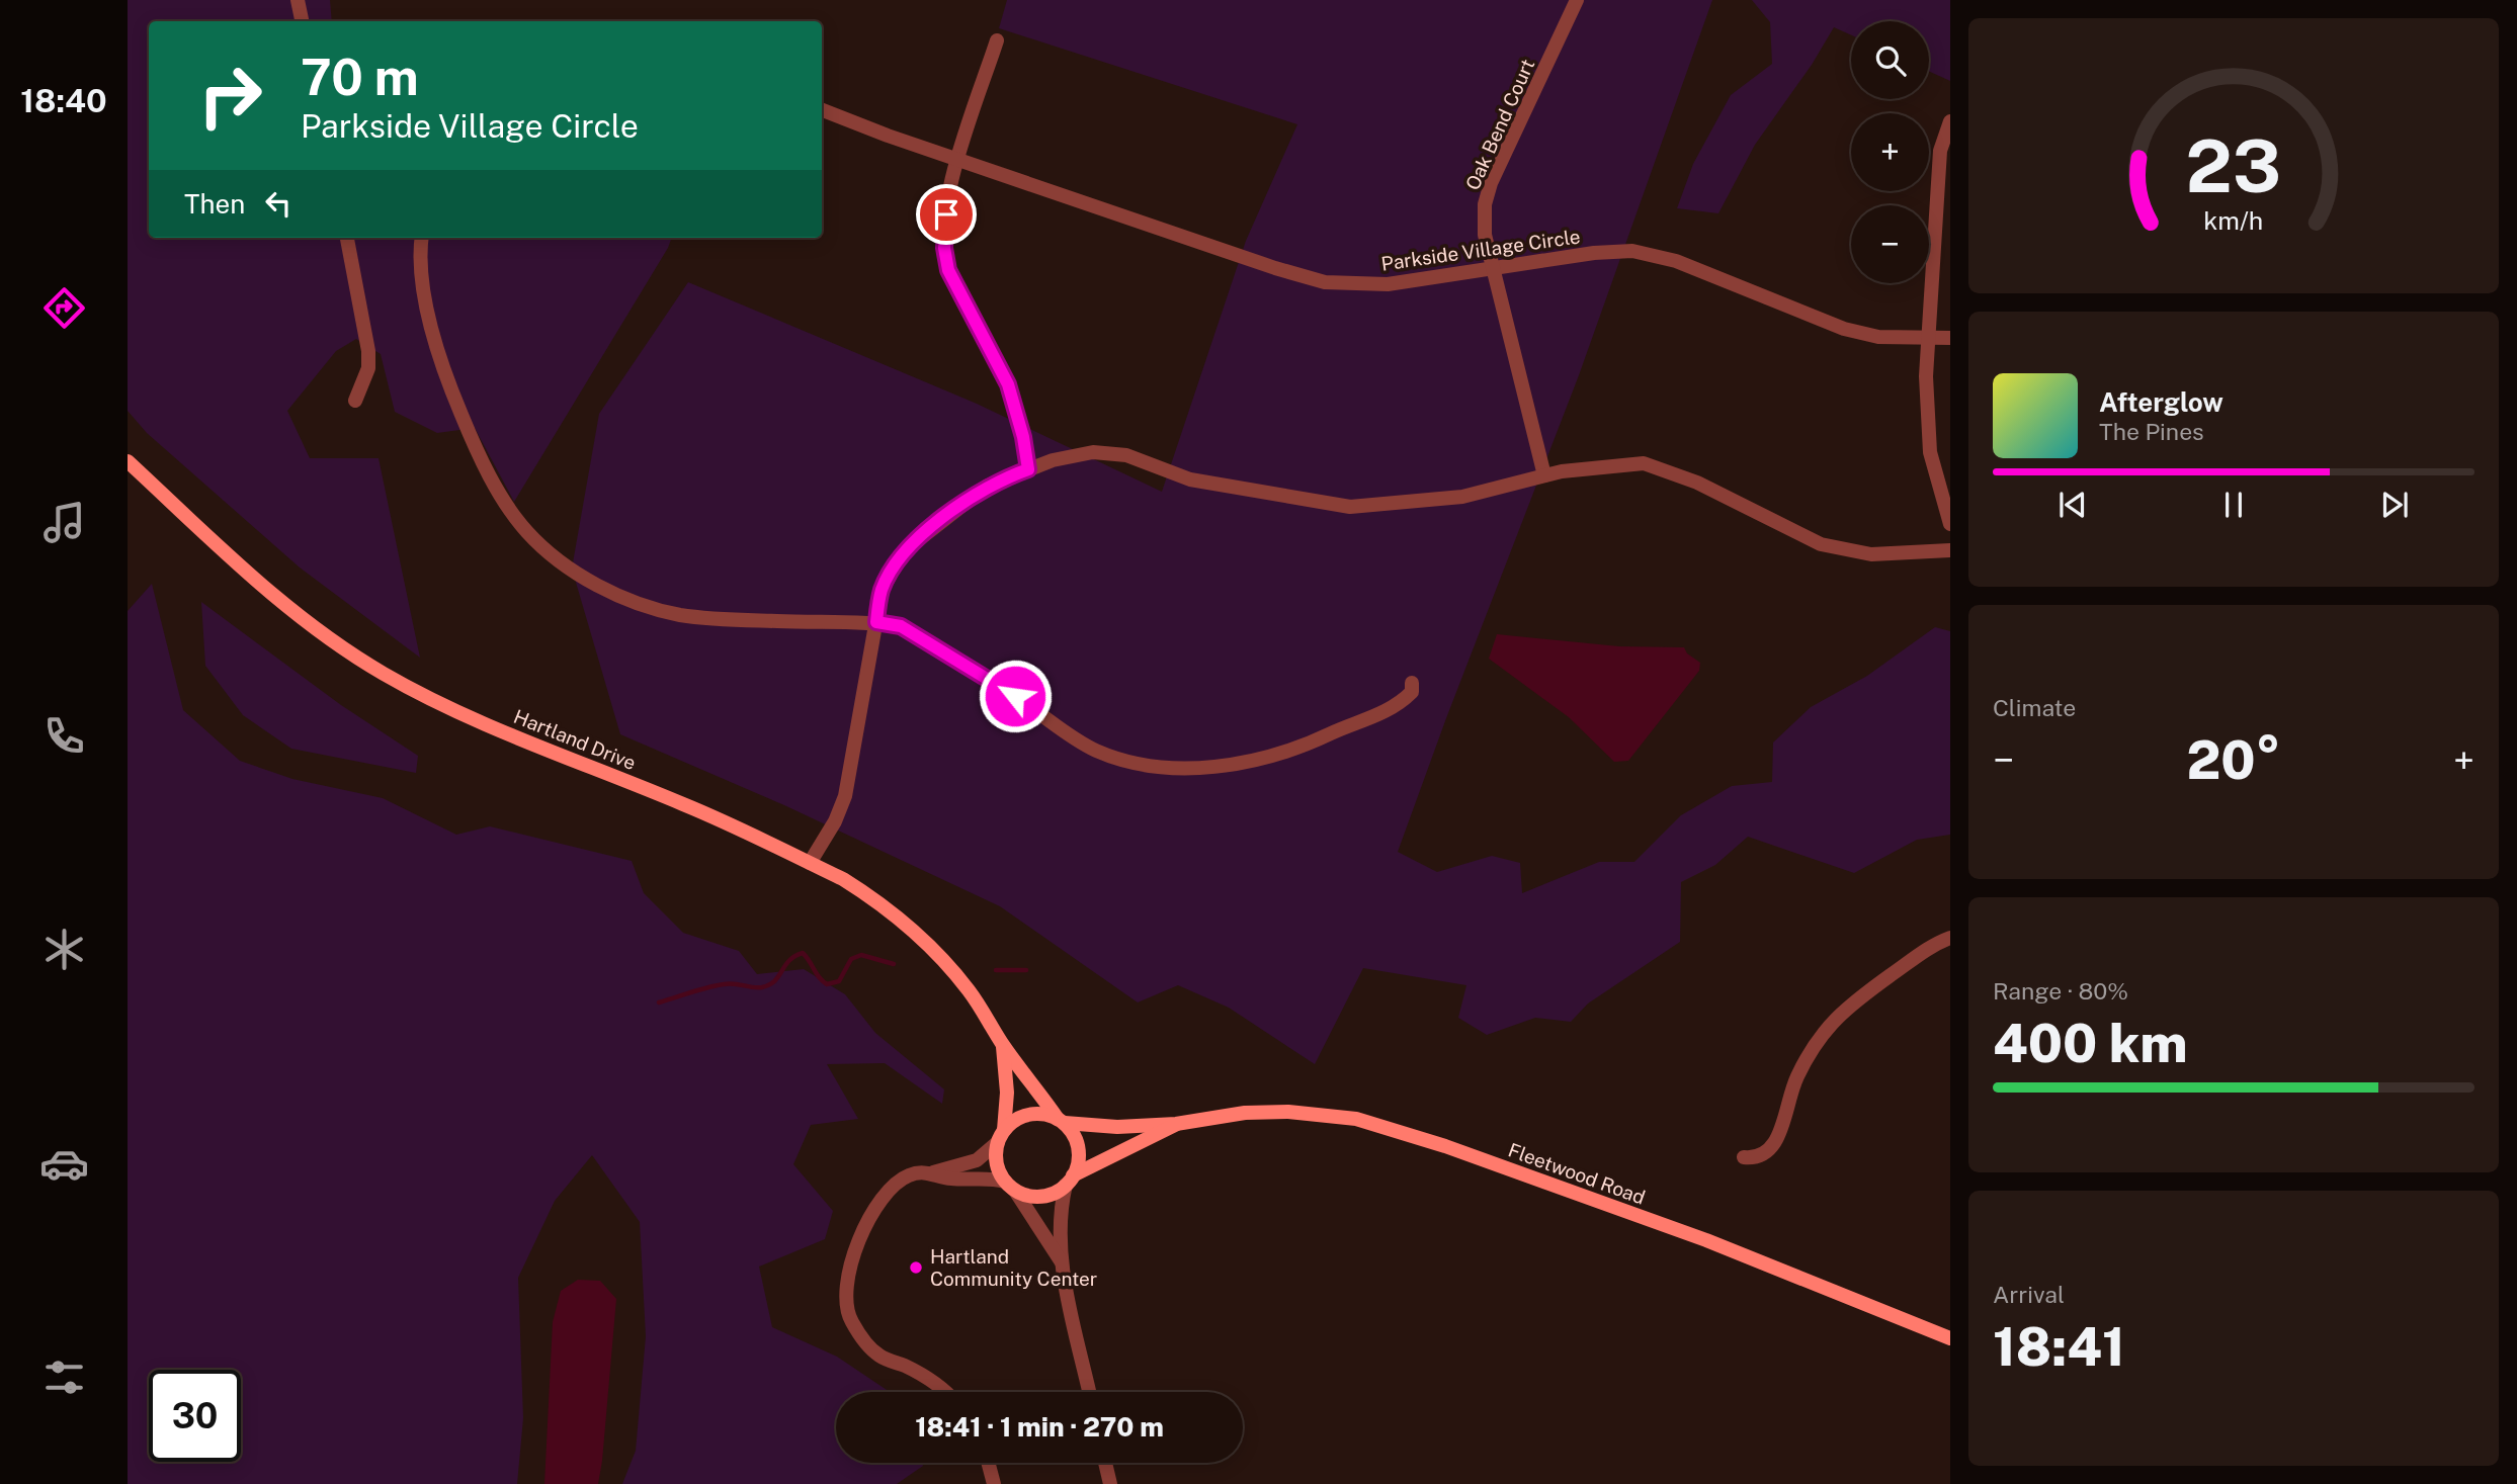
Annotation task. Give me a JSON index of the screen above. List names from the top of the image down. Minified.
{"streets":{"main road":["Hartland Drive","Fleetwood Road"],"street":["Oak Bend Court","Parkside Village Circle"]},"crossings":[["Oak Bend Court","Parkside Village Circle"],["Hartland Drive","Fleetwood Road"]],"places":["Hartland Community Center"],"page":{"tabs":"18:40","map_buttons":["+","−"],"turn":["70 m","Parkside Village Circle"],"then":"Then","song":["Afterglow","The Pines"],"tile":["Climate",["Range · 80%","400 km"],["Arrival","18:41"]],"heat":["−","20°","+"],"limit":"30","trip":"18:41 · 1 min · 270 m","gauge":["23","km/h"]}}
